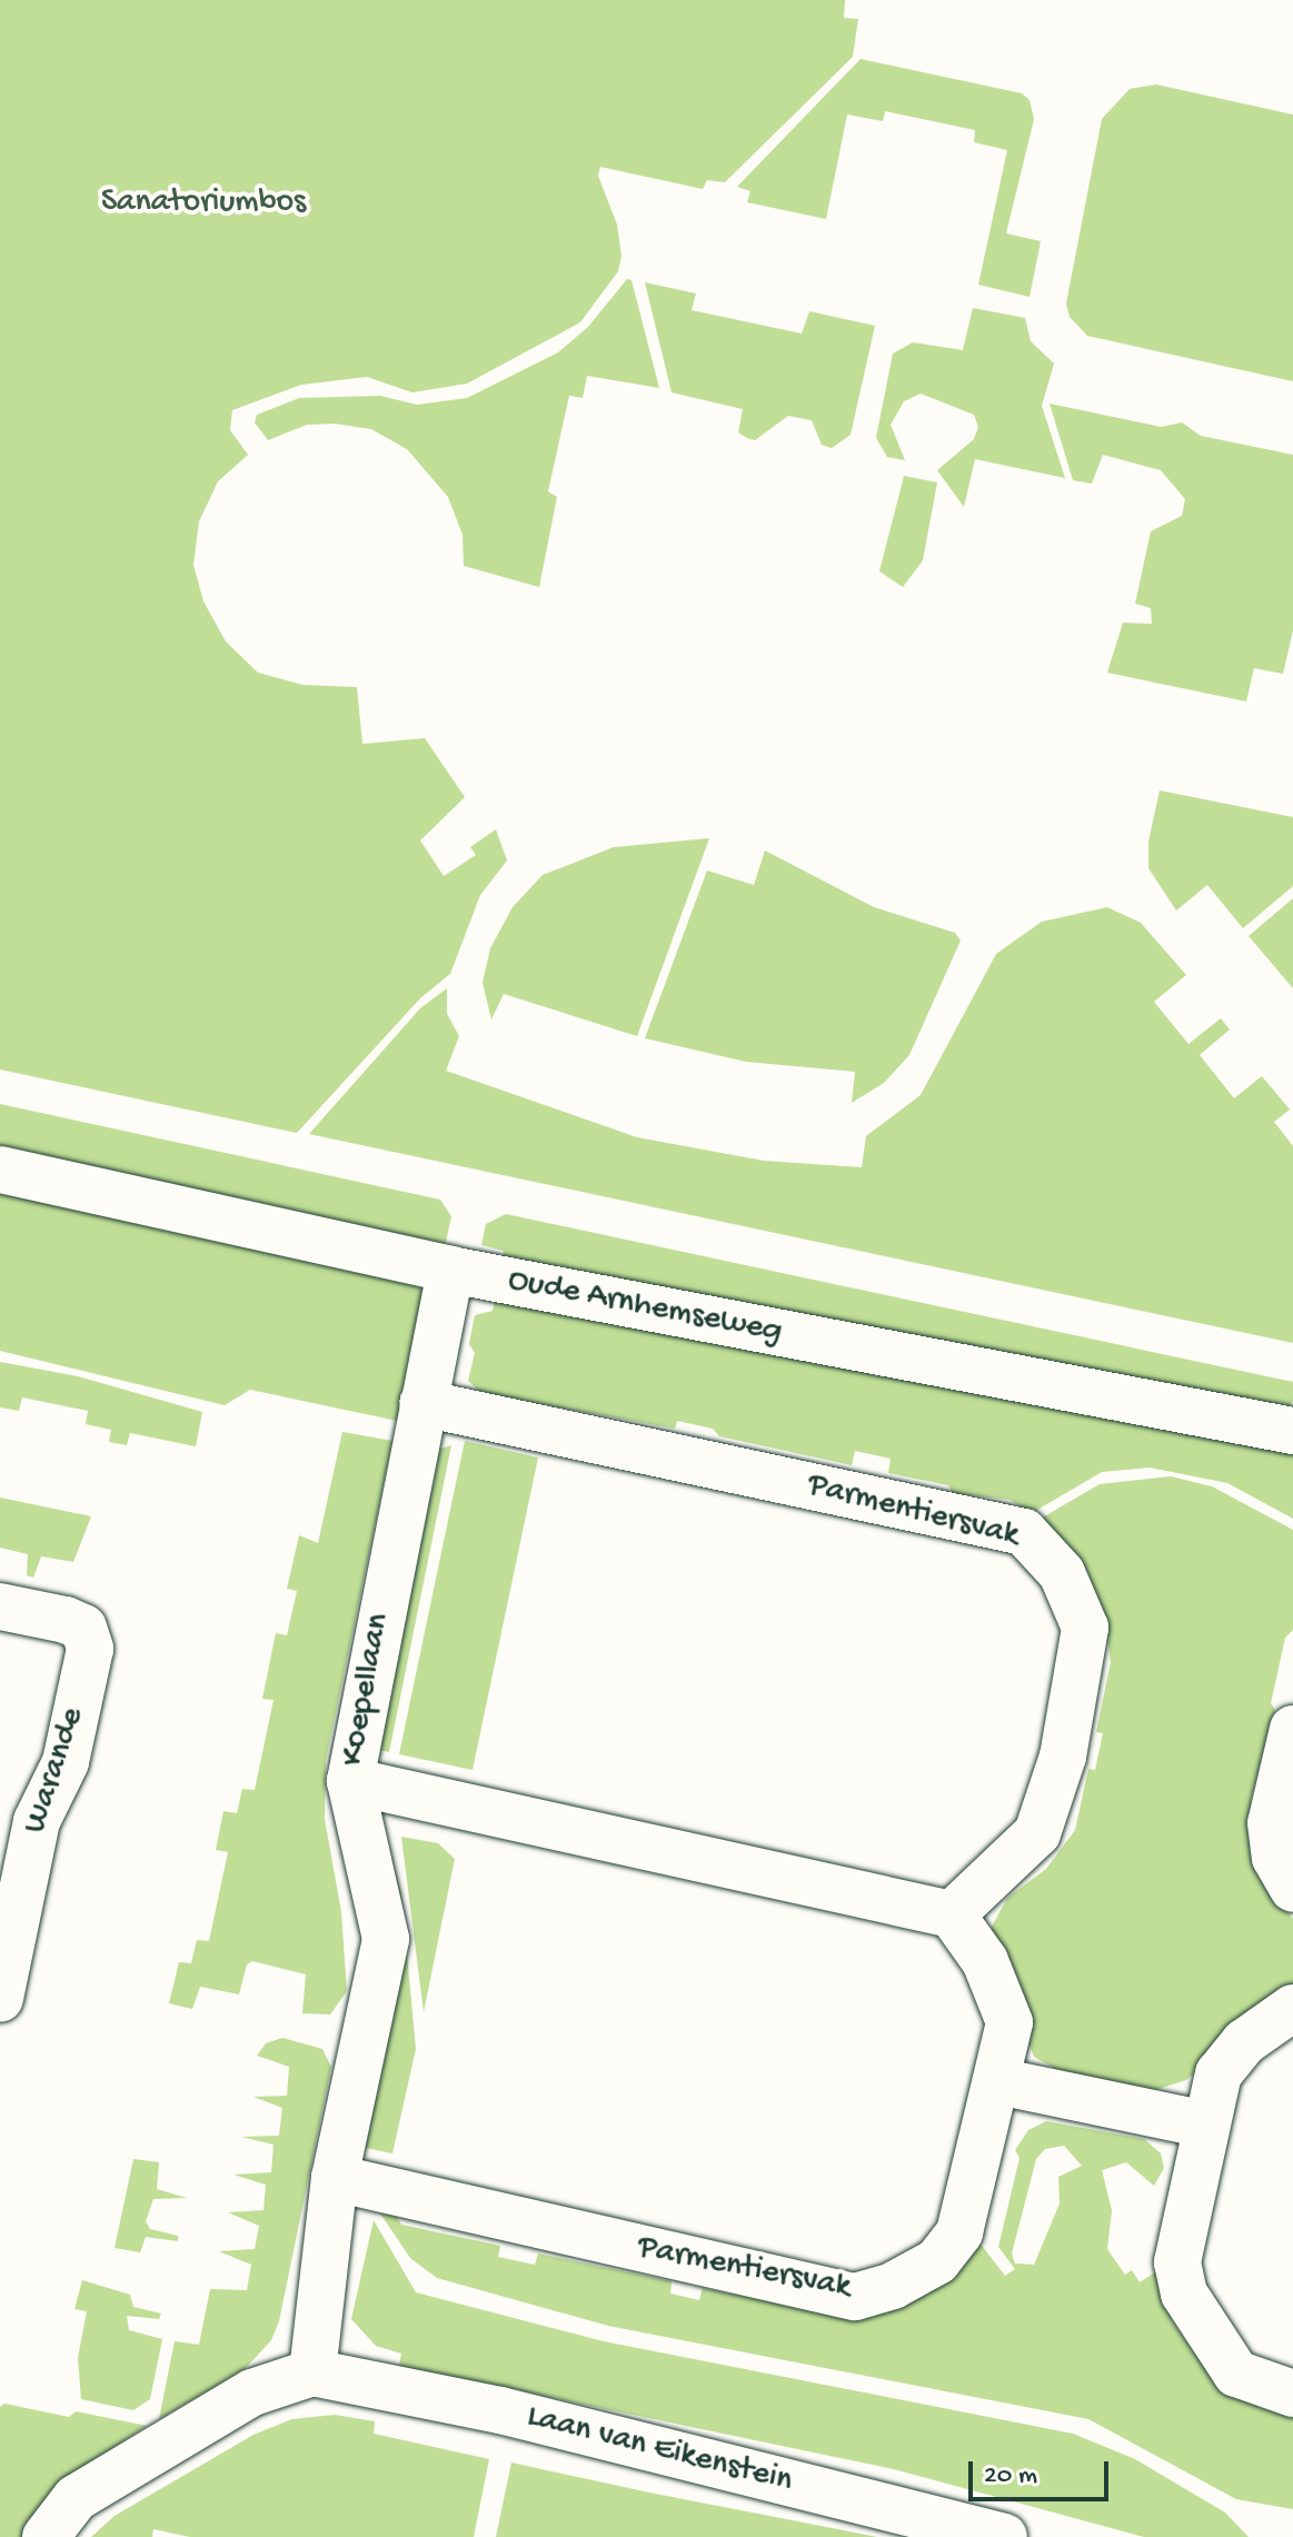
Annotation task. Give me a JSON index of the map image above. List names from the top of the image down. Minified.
{"streets":{"street":["Oude Arnhemseweg","Parmentiersvak","Koepellaan","Warande","Laan van Eikenstein"]},"crossings":[["Oude Arnhemseweg","Koepellaan"],["Parmentiersvak","Koepellaan"],["Koepellaan","Laan van Eikenstein"]],"parks":["Sanatoriumbos"],"scale_bar":"20 m"}
